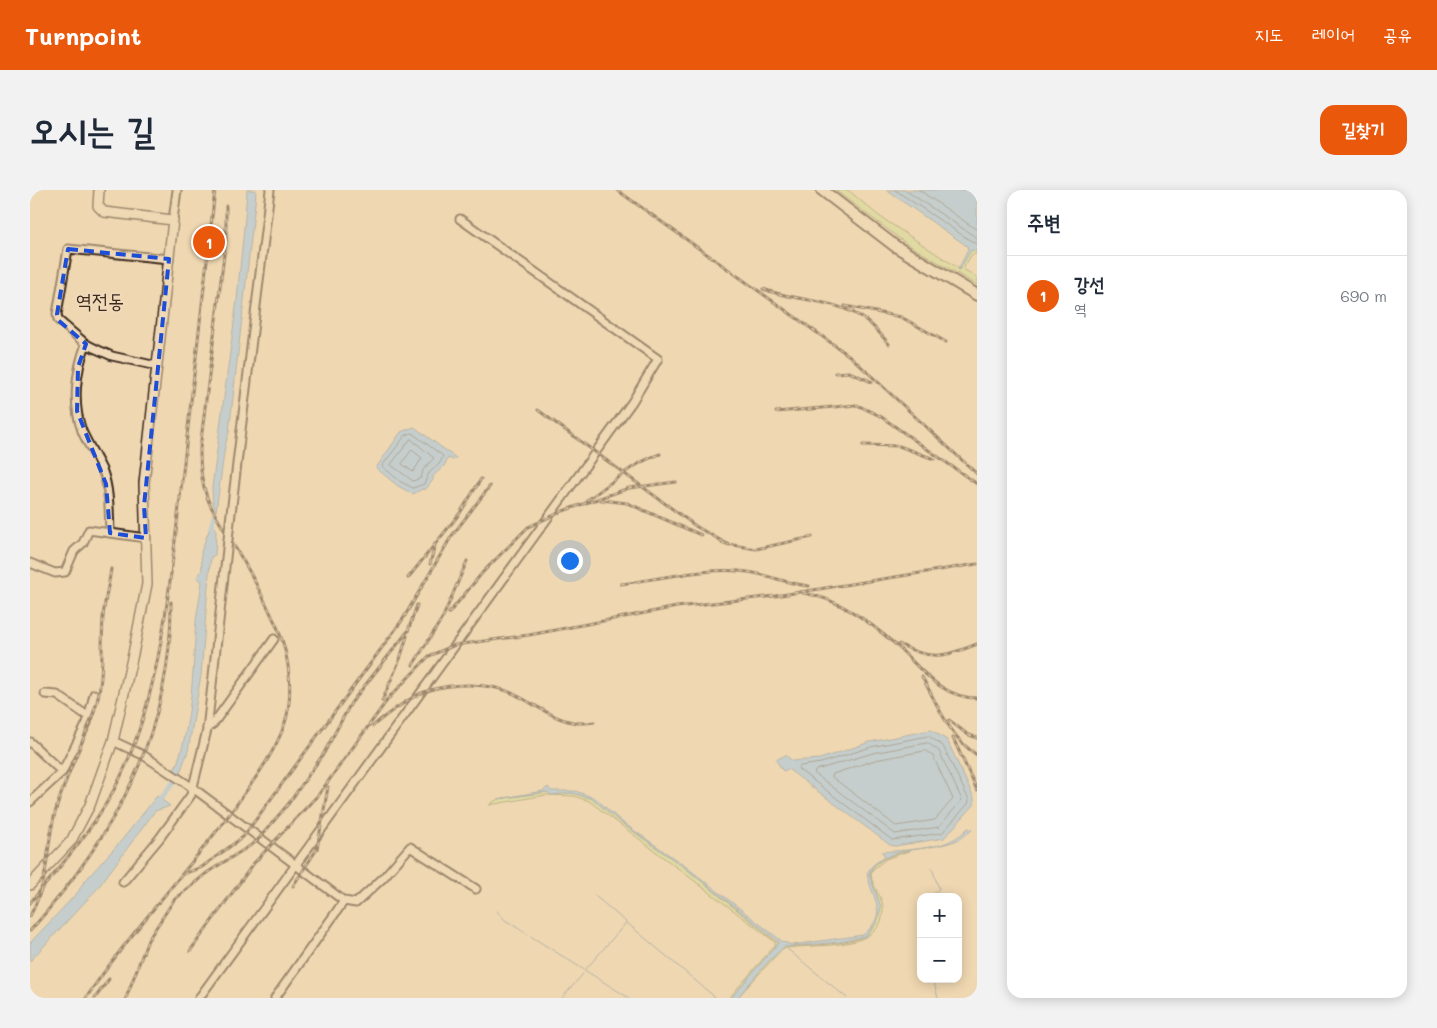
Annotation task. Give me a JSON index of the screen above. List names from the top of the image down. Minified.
{"districts":["역전동"],"page":{"header":"Turnpoint","nav":["지도","레이어","공유"],"buttons":"길찾기","title":"오시는 길","heading":"주변","pins":"1","list":[{"mark":"1","name":"강선","note":"역","value":"690 m"}],"map_buttons":["+","−"]}}
